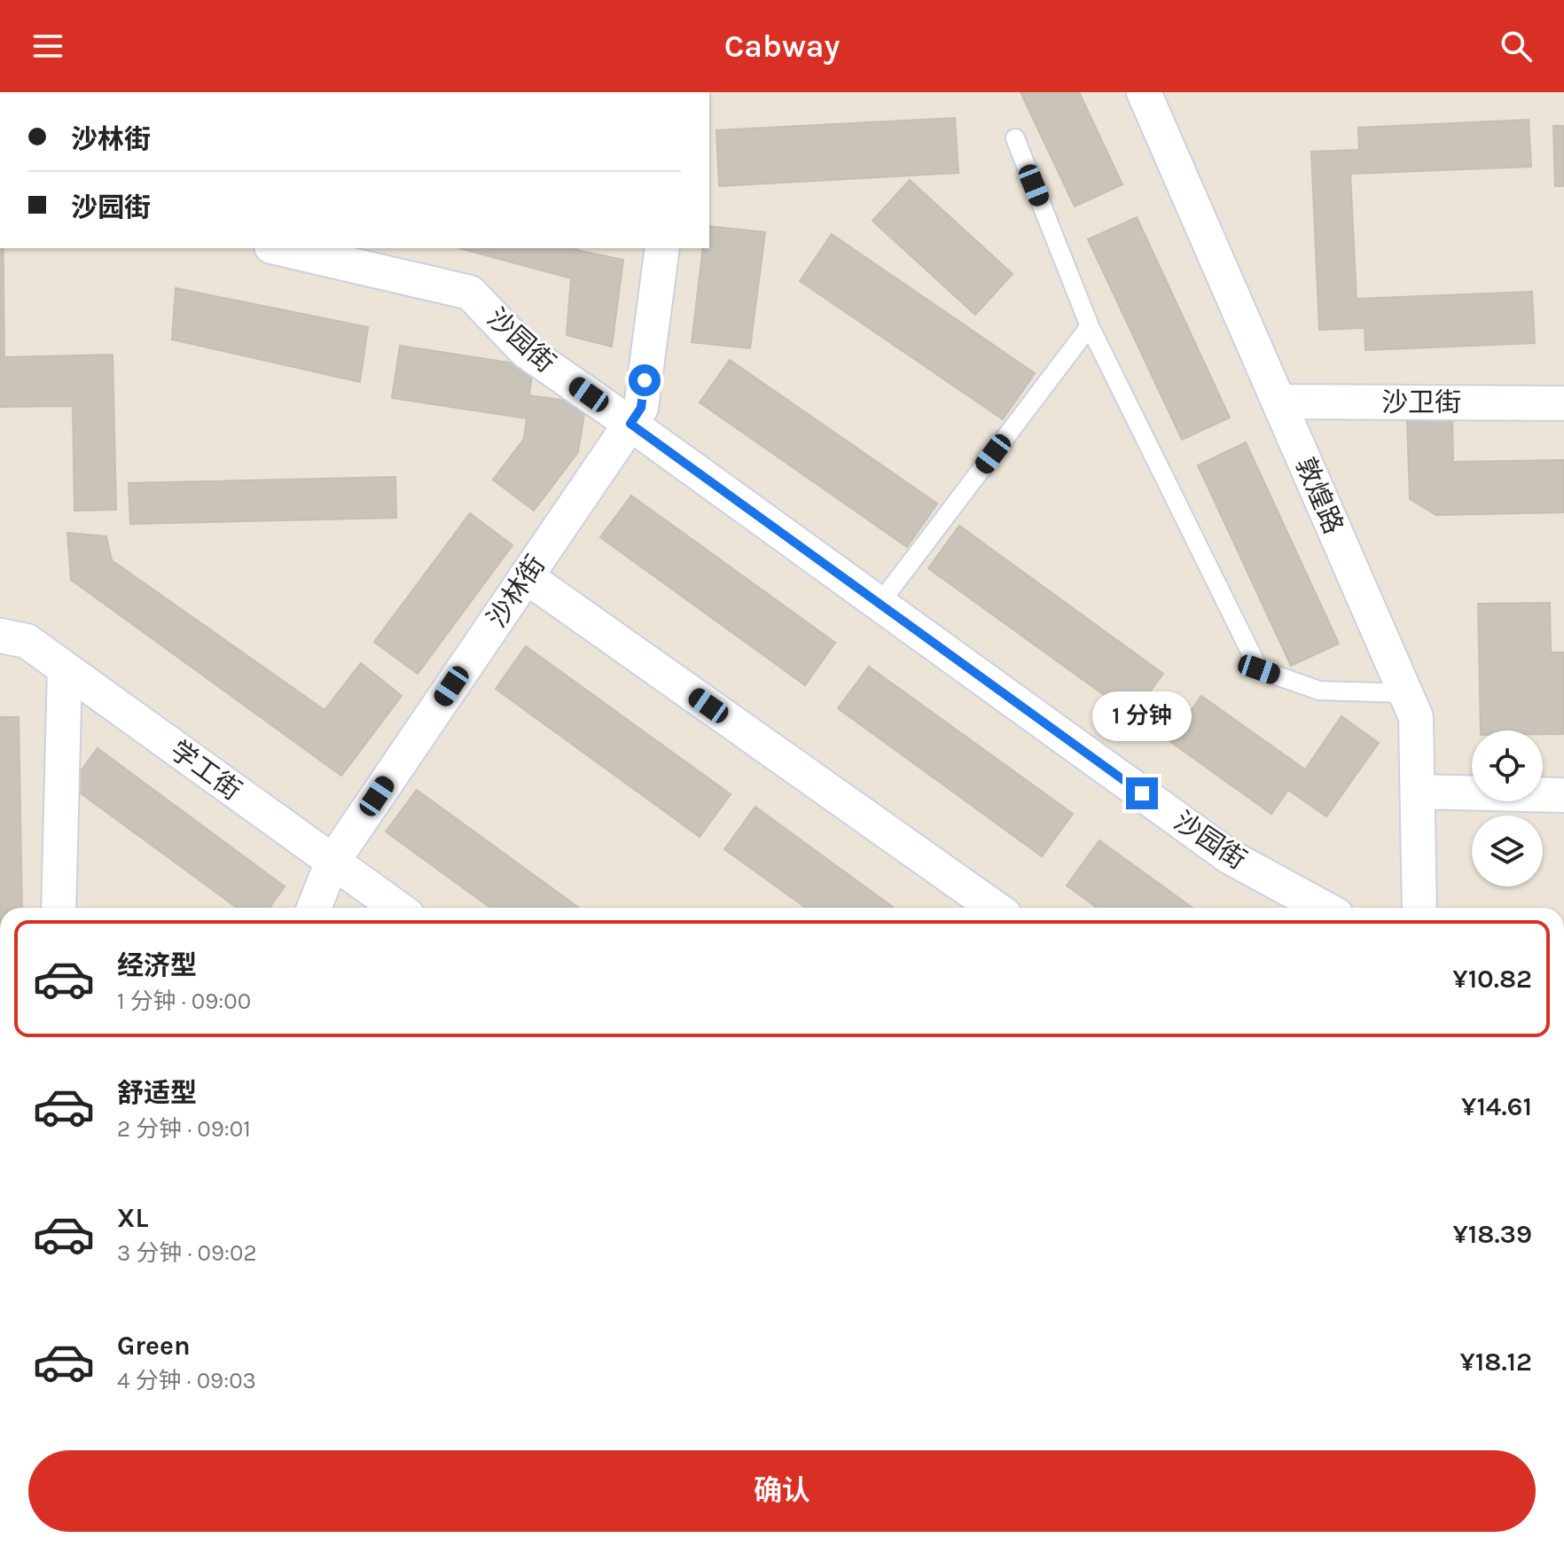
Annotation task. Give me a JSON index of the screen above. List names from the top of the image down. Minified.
{"streets":{"street":["沙园街","沙卫街","敦煌路","沙林街","学工街"]},"crossings":[["沙园街","沙林街"],["沙卫街","敦煌路"],["沙林街","学工街"]],"page":{"header":"Cabway","banner":["沙林街","沙园街"],"bubble":"1 分钟","list":[{"name":"经济型","note":"1 分钟 · 09:00","value":"¥10.82"},{"name":"舒适型","note":"2 分钟 · 09:01","value":"¥14.61"},{"name":"XL","note":"3 分钟 · 09:02","value":"¥18.39"},{"name":"Green","note":"4 分钟 · 09:03","value":"¥18.12"}],"buttons":"确认"}}
